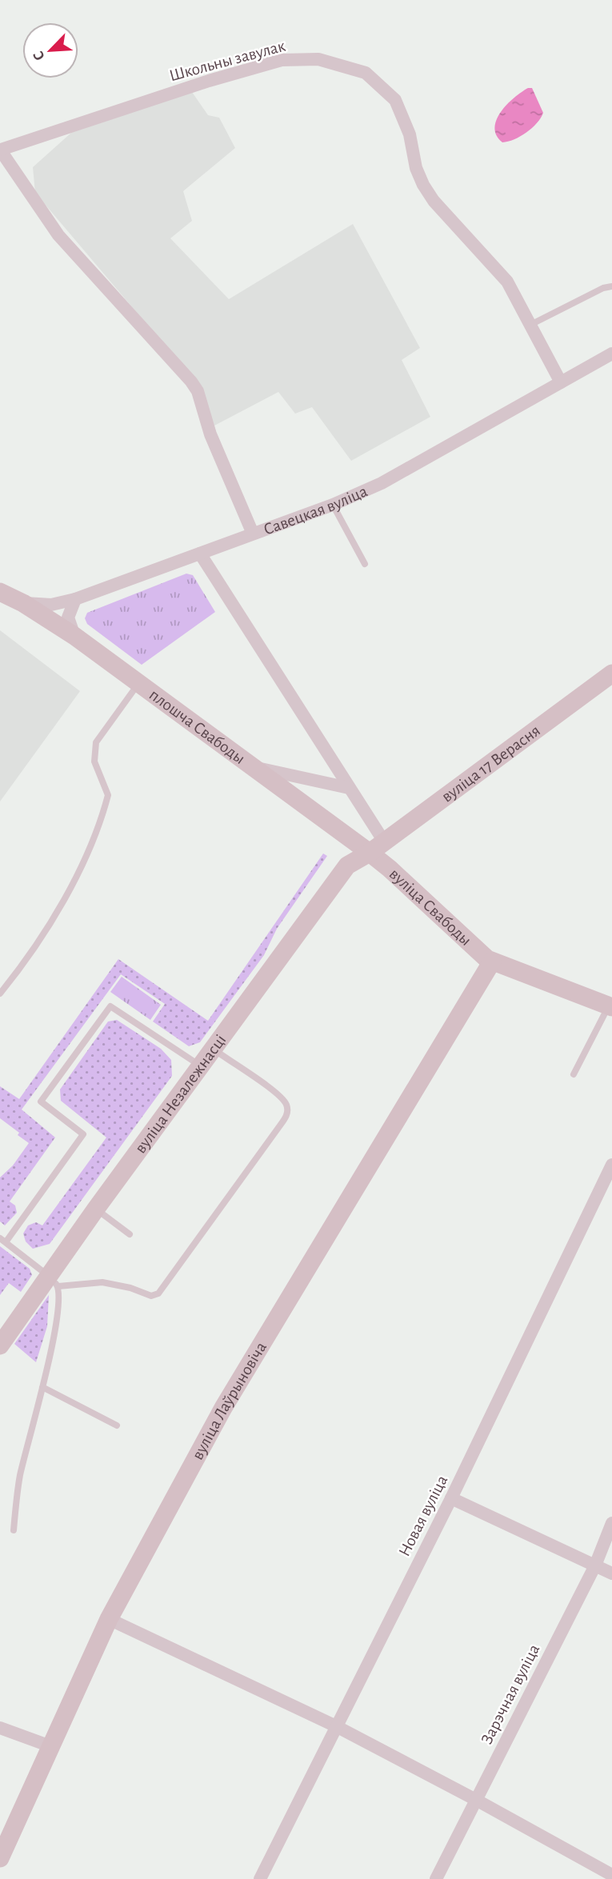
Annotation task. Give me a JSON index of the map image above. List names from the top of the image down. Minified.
{"streets":{"main road":["Савецкая вуліца","плошча Свабоды","вуліца 17 Верасня","вуліца Свабоды","вуліца Незалежнасці","вуліца Лаўрыновіча"],"street":["Школьны завулак","Новая вуліца","Зарэчная вуліца"]},"crossings":[["Школьны завулак","Савецкая вуліца"],["Савецкая вуліца","плошча Свабоды"],["плошча Свабоды","вуліца 17 Верасня"],["плошча Свабоды","вуліца Свабоды"],["плошча Свабоды","вуліца Незалежнасці"],["вуліца 17 Верасня","вуліца Свабоды"],["вуліца 17 Верасня","вуліца Незалежнасці"],["вуліца Свабоды","вуліца Незалежнасці"],["вуліца Свабоды","вуліца Лаўрыновіча"]],"north":"bottom left"}
